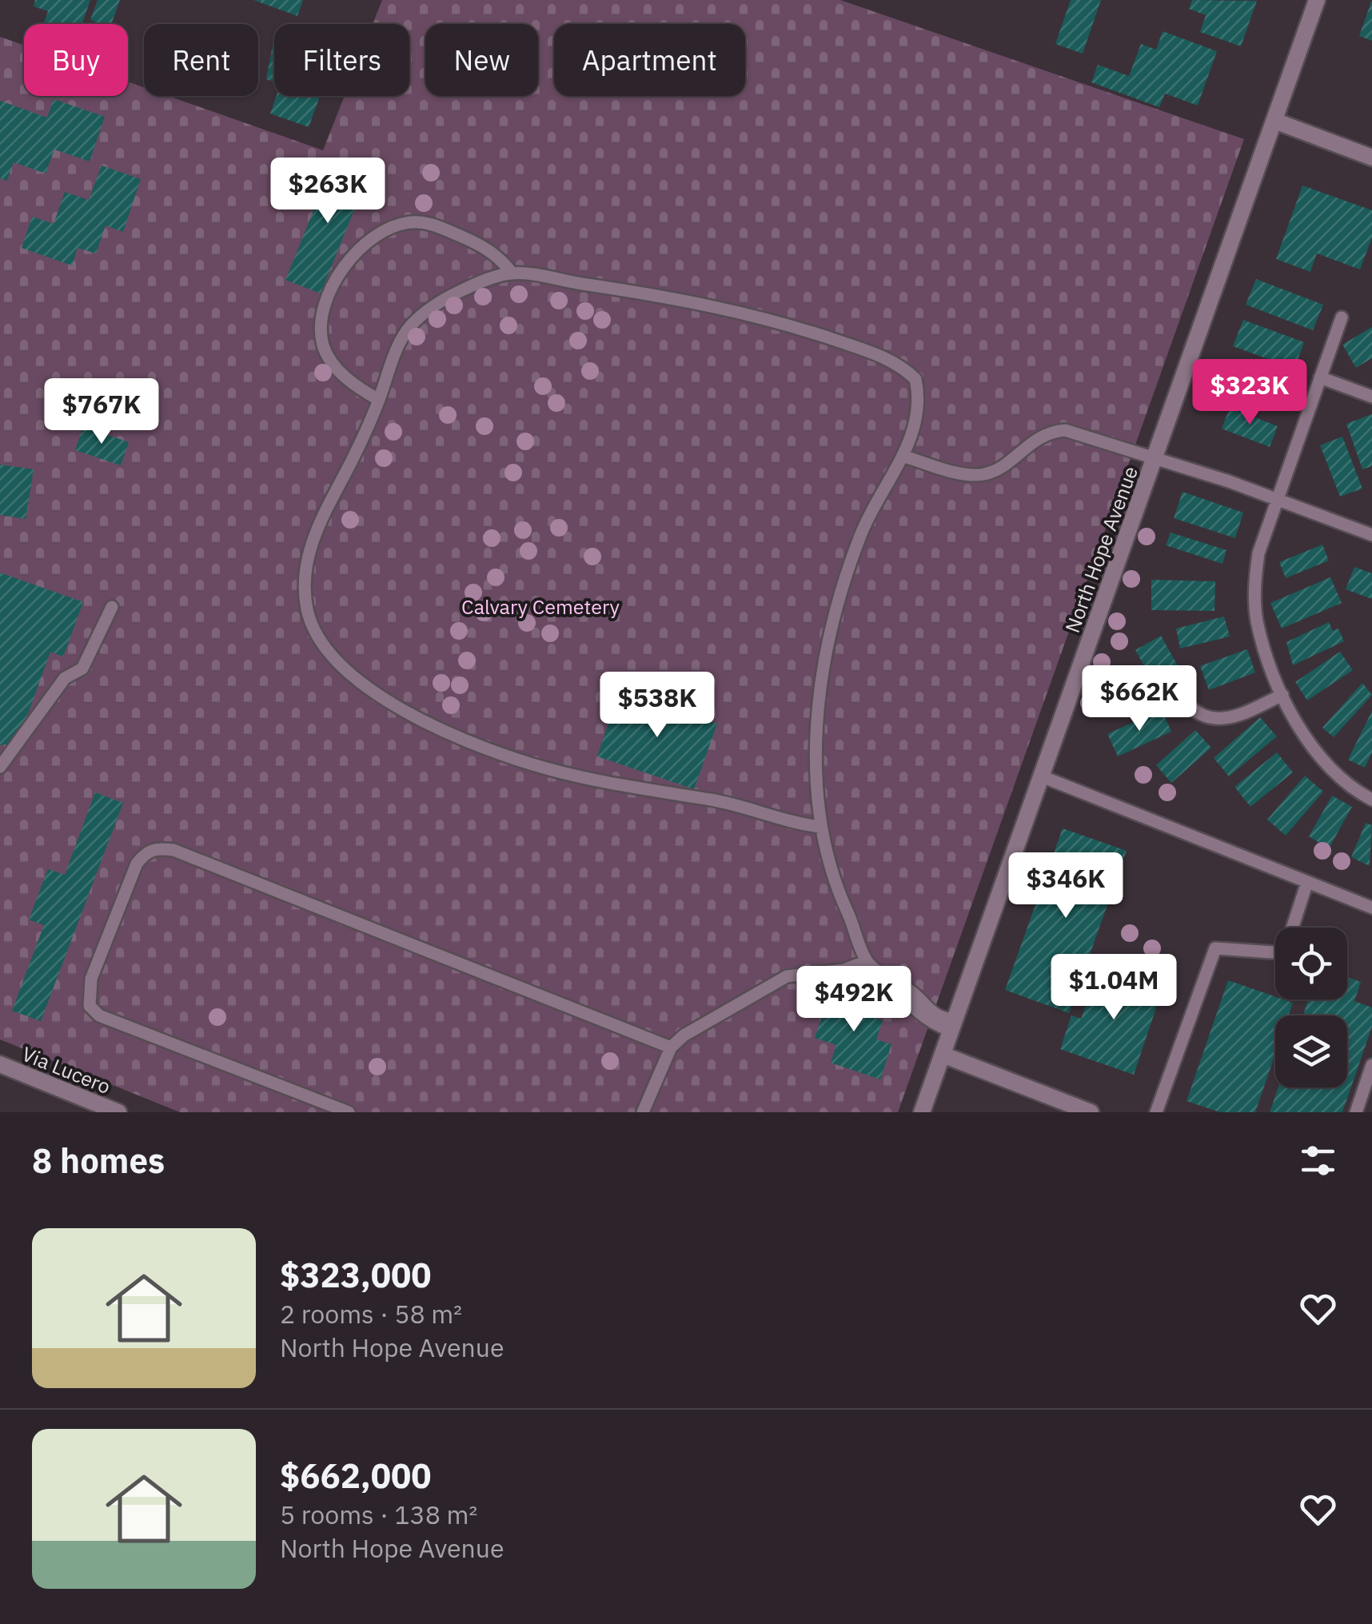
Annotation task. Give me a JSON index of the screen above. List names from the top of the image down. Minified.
{"streets":{"street":["North Hope Avenue","Via Lucero"]},"parks":["Calvary Cemetery"],"page":{"chip":["Buy","Rent","Filters","New","Apartment"],"price":["$263K","$323K","$767K","$662K","$538K","$346K","$1.04M","$492K"],"heading":"8 homes","list":[{"name":"$323,000","note":"2 rooms · 58 m² · North Hope Avenue"},{"name":"$662,000","note":"5 rooms · 138 m² · North Hope Avenue"}]}}
